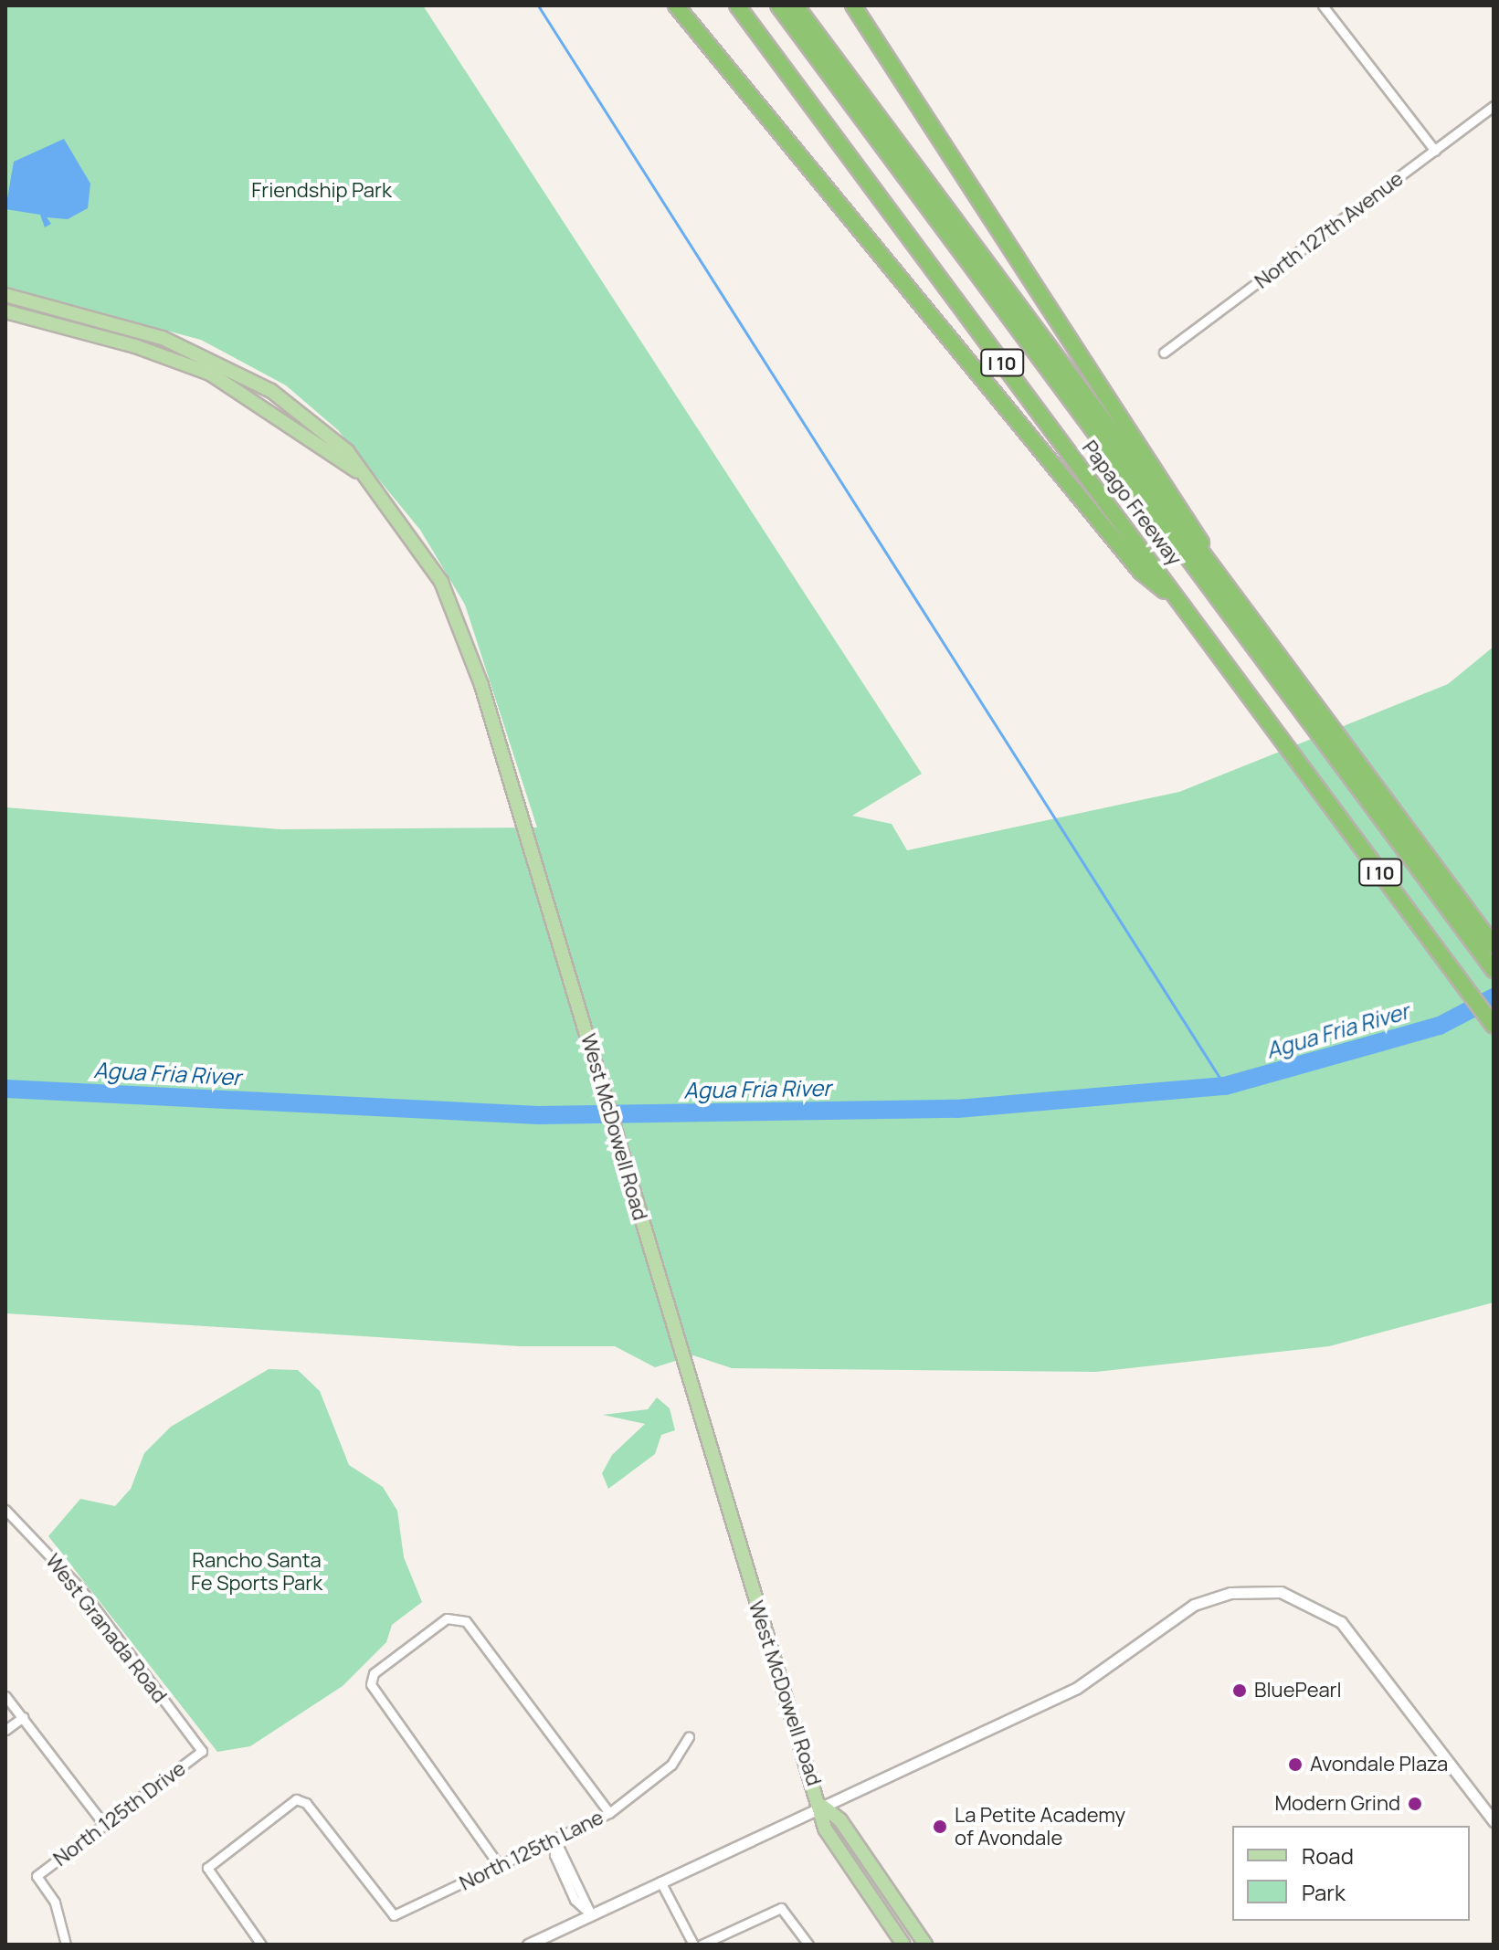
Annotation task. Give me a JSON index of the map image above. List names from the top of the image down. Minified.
{"streets":{"highway":["I 10","Papago Freeway"],"main road":["West McDowell Road"],"street":["North 127th Avenue","West Granada Road","North 125th Drive","North 125th Lane"]},"crossings":[["West Granada Road","North 125th Drive"]],"water":["Agua Fria River"],"parks":["Friendship Park","Rancho Santa Fe Sports Park"],"places":["BluePearl","Avondale Plaza","Modern Grind","La Petite Academy of Avondale"],"legend":["Road","Park"]}
